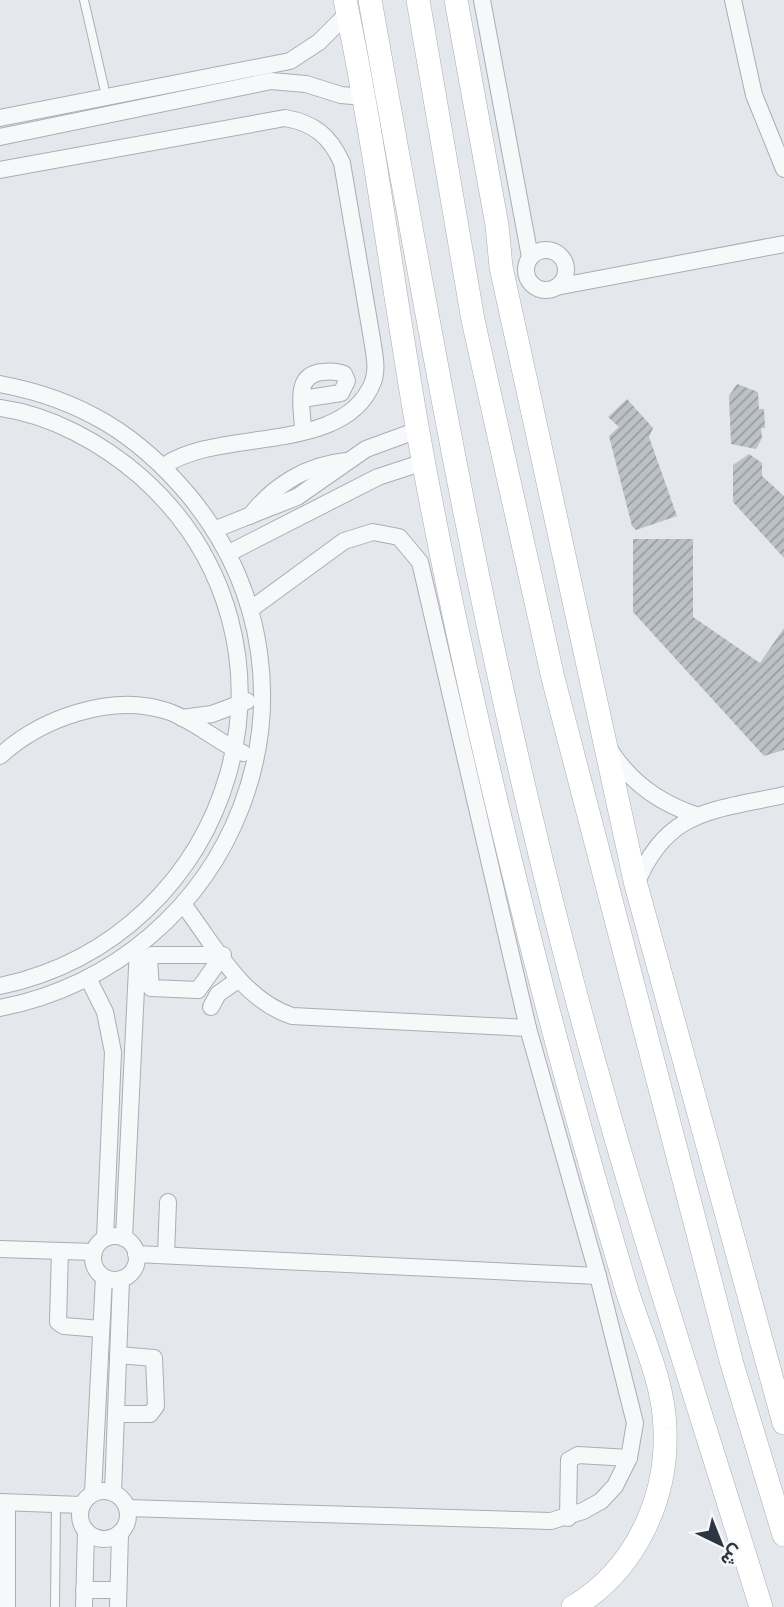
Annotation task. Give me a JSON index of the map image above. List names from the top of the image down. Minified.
{"north":"bottom right"}
